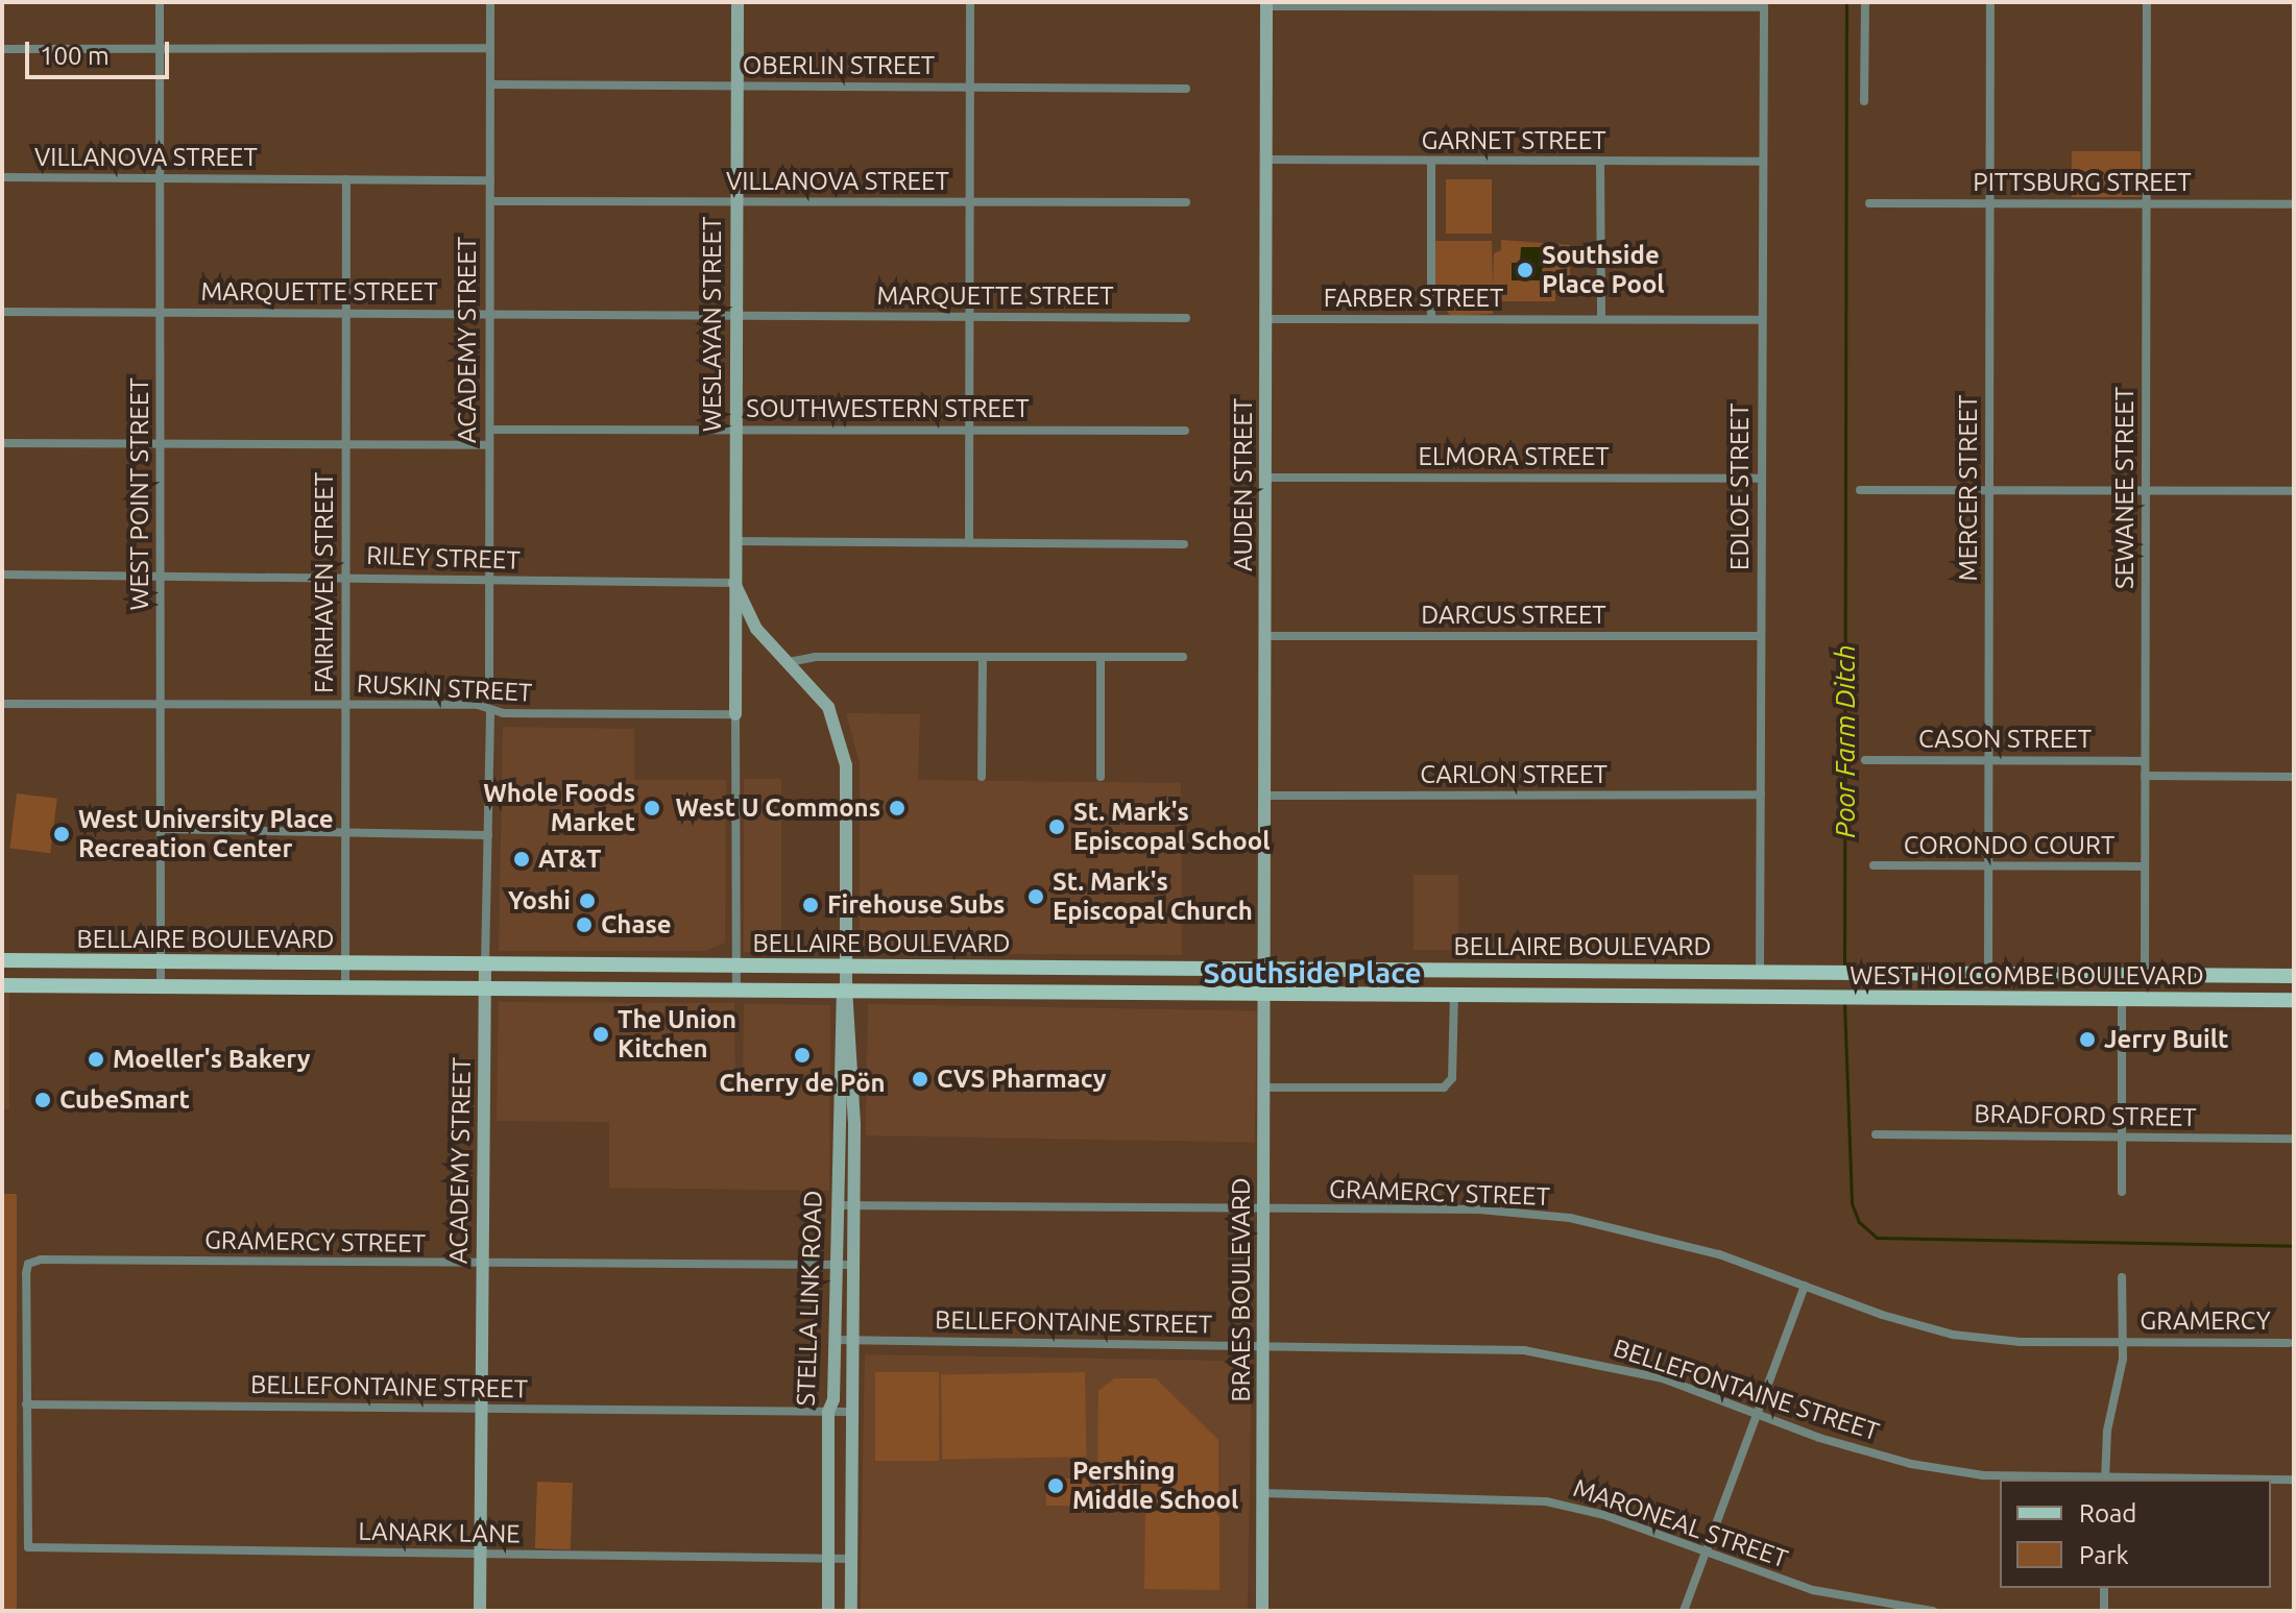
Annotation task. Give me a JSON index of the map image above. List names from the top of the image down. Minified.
{"streets":{"main road":["BELLAIRE BOULEVARD","WEST HOLCOMBE BOULEVARD"],"street":["OBERLIN STREET","GARNET STREET","VILLANOVA STREET","PITTSBURG STREET","MARQUETTE STREET","FARBER STREET","WESLAYAN STREET","ACADEMY STREET","SOUTHWESTERN STREET","ELMORA STREET","AUDEN STREET","EDLOE STREET","MERCER STREET","SEWANEE STREET","WEST POINT STREET","RILEY STREET","FAIRHAVEN STREET","DARCUS STREET","RUSKIN STREET","CASON STREET","CARLON STREET","CORONDO COURT","BRADFORD STREET","GRAMERCY STREET","BRAES BOULEVARD","STELLA LINK ROAD","GRAMERCY","BELLEFONTAINE STREET","MARONEAL STREET","LANARK LANE"]},"crossings":[["OBERLIN STREET","WESLAYAN STREET"],["OBERLIN STREET","ACADEMY STREET"],["GARNET STREET","AUDEN STREET"],["GARNET STREET","EDLOE STREET"],["VILLANOVA STREET","WESLAYAN STREET"],["VILLANOVA STREET","ACADEMY STREET"],["VILLANOVA STREET","WEST POINT STREET"],["VILLANOVA STREET","FAIRHAVEN STREET"],["PITTSBURG STREET","MERCER STREET"],["PITTSBURG STREET","SEWANEE STREET"],["MARQUETTE STREET","WESLAYAN STREET"],["MARQUETTE STREET","ACADEMY STREET"],["MARQUETTE STREET","WEST POINT STREET"],["MARQUETTE STREET","FAIRHAVEN STREET"],["FARBER STREET","AUDEN STREET"],["FARBER STREET","EDLOE STREET"],["WESLAYAN STREET","SOUTHWESTERN STREET"],["WESLAYAN STREET","RILEY STREET"],["WESLAYAN STREET","RUSKIN STREET"],["WESLAYAN STREET","BELLAIRE BOULEVARD"],["WESLAYAN STREET","STELLA LINK ROAD"],["ACADEMY STREET","SOUTHWESTERN STREET"],["ACADEMY STREET","RILEY STREET"],["ACADEMY STREET","RUSKIN STREET"],["ACADEMY STREET","BELLAIRE BOULEVARD"],["ACADEMY STREET","GRAMERCY STREET"],["ACADEMY STREET","BELLEFONTAINE STREET"],["ACADEMY STREET","LANARK LANE"],["ELMORA STREET","AUDEN STREET"],["ELMORA STREET","EDLOE STREET"],["AUDEN STREET","DARCUS STREET"],["AUDEN STREET","CARLON STREET"],["AUDEN STREET","BELLAIRE BOULEVARD"],["AUDEN STREET","BRAES BOULEVARD"],["EDLOE STREET","DARCUS STREET"],["EDLOE STREET","CARLON STREET"],["EDLOE STREET","BELLAIRE BOULEVARD"],["EDLOE STREET","WEST HOLCOMBE BOULEVARD"],["MERCER STREET","CASON STREET"],["MERCER STREET","CORONDO COURT"],["MERCER STREET","WEST HOLCOMBE BOULEVARD"],["SEWANEE STREET","CASON STREET"],["SEWANEE STREET","CORONDO COURT"],["SEWANEE STREET","WEST HOLCOMBE BOULEVARD"],["WEST POINT STREET","RILEY STREET"],["WEST POINT STREET","RUSKIN STREET"],["WEST POINT STREET","BELLAIRE BOULEVARD"],["RILEY STREET","FAIRHAVEN STREET"],["RILEY STREET","STELLA LINK ROAD"],["FAIRHAVEN STREET","RUSKIN STREET"],["FAIRHAVEN STREET","BELLAIRE BOULEVARD"],["BELLAIRE BOULEVARD","WEST HOLCOMBE BOULEVARD"],["BELLAIRE BOULEVARD","BRAES BOULEVARD"],["BELLAIRE BOULEVARD","STELLA LINK ROAD"],["GRAMERCY STREET","BRAES BOULEVARD"],["GRAMERCY STREET","STELLA LINK ROAD"],["GRAMERCY STREET","GRAMERCY"],["GRAMERCY STREET","BELLEFONTAINE STREET"],["GRAMERCY STREET","LANARK LANE"],["BRAES BOULEVARD","BELLEFONTAINE STREET"],["BRAES BOULEVARD","MARONEAL STREET"],["STELLA LINK ROAD","BELLEFONTAINE STREET"],["STELLA LINK ROAD","LANARK LANE"],["BELLEFONTAINE STREET","LANARK LANE"]],"districts":["Southside Place"],"water":["Poor Farm Ditch"],"places":["Southside Place Pool","Whole Foods Market","West U Commons","St. Mark's Episcopal School","West University Place Recreation Center","AT&T","St. Mark's Episcopal Church","Yoshi","Firehouse Subs","Chase","The Union Kitchen","Jerry Built","Cherry de Pön","Moeller's Bakery","CVS Pharmacy","CubeSmart","Pershing Middle School"],"legend":["Road","Park"],"scale_bar":"100 m"}
